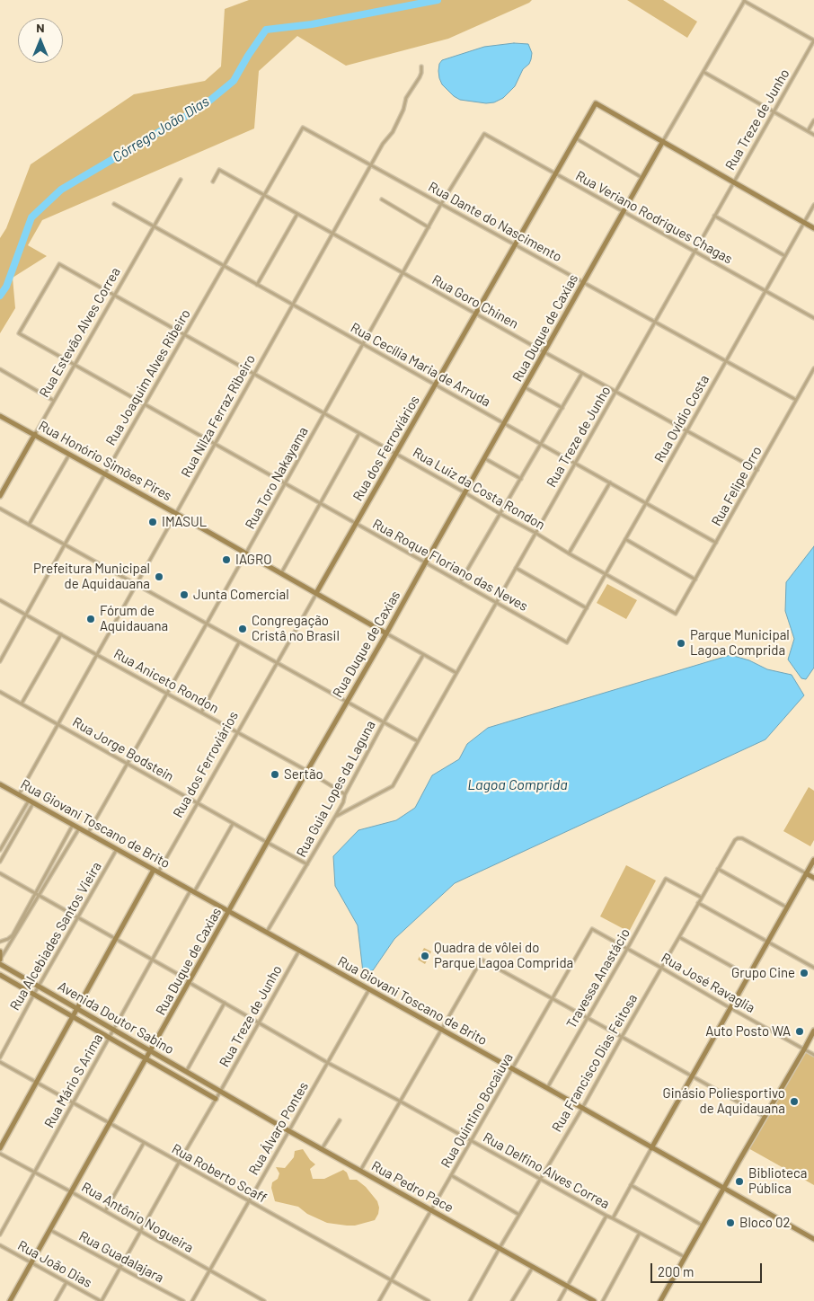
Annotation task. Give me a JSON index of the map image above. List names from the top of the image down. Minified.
{"streets":{"main road":["Rua Duque de Caxias","Rua Estevão Alves Correa","Rua dos Ferroviários","Rua Honório Simões Pires","Rua Giovani Toscano de Brito","Avenida Doutor Sabino","Rua Pedro Pace"],"street":["Rua Treze de Junho","Rua Veriano Rodrigues Chagas","Rua Dante do Nascimento","Rua Goro Chinen","Rua Cecília Maria de Arruda","Rua Joaquim Alves Ribeiro","Rua Nilza Ferraz Ribeiro","Rua Ovídio Costa","Rua Toro Nakayama","Rua Felipe Orro","Rua Luiz da Costa Rondon","Rua Roque Floriano das Neves","Rua Aniceto Rondon","Rua Jorge Bodstein","Rua Guia Lopes da Laguna","Rua Alcebiades Santos Vieira","Travessa Anastácio","Rua José Ravaglia","Rua Francisco Dias Feitosa","Rua Mário S Arima","Rua Quintino Bocaiuva","Rua Álvaro Pontes","Rua Delfino Alves Correa","Rua Roberto Scaff","Rua Antônio Nogueira","Rua Guadalajara","Rua João Dias"]},"crossings":[["Rua Treze de Junho","Rua Veriano Rodrigues Chagas"],["Rua Treze de Junho","Rua Dante do Nascimento"],["Rua Treze de Junho","Rua Goro Chinen"],["Rua Treze de Junho","Rua Cecília Maria de Arruda"],["Rua Treze de Junho","Rua Honório Simões Pires"],["Rua Treze de Junho","Rua Luiz da Costa Rondon"],["Rua Treze de Junho","Rua Roque Floriano das Neves"],["Rua Treze de Junho","Rua Guia Lopes da Laguna"],["Rua Treze de Junho","Rua Giovani Toscano de Brito"],["Rua Treze de Junho","Avenida Doutor Sabino"],["Rua Treze de Junho","Rua Delfino Alves Correa"],["Rua Treze de Junho","Rua Pedro Pace"],["Rua Veriano Rodrigues Chagas","Rua Duque de Caxias"],["Rua Veriano Rodrigues Chagas","Rua Ovídio Costa"],["Rua Veriano Rodrigues Chagas","Rua dos Ferroviários"],["Rua Veriano Rodrigues Chagas","Rua Toro Nakayama"],["Rua Dante do Nascimento","Rua Duque de Caxias"],["Rua Dante do Nascimento","Rua Joaquim Alves Ribeiro"],["Rua Dante do Nascimento","Rua Nilza Ferraz Ribeiro"],["Rua Dante do Nascimento","Rua Ovídio Costa"],["Rua Dante do Nascimento","Rua dos Ferroviários"],["Rua Dante do Nascimento","Rua Toro Nakayama"],["Rua Dante do Nascimento","Rua Felipe Orro"],["Rua Goro Chinen","Rua Duque de Caxias"],["Rua Goro Chinen","Rua Joaquim Alves Ribeiro"],["Rua Goro Chinen","Rua Nilza Ferraz Ribeiro"],["Rua Goro Chinen","Rua Ovídio Costa"],["Rua Goro Chinen","Rua dos Ferroviários"],["Rua Goro Chinen","Rua Toro Nakayama"],["Rua Goro Chinen","Rua Felipe Orro"],["Rua Duque de Caxias","Rua Cecília Maria de Arruda"],["Rua Duque de Caxias","Rua dos Ferroviários"],["Rua Duque de Caxias","Rua Honório Simões Pires"],["Rua Duque de Caxias","Rua Luiz da Costa Rondon"],["Rua Duque de Caxias","Rua Roque Floriano das Neves"],["Rua Duque de Caxias","Rua Aniceto Rondon"],["Rua Duque de Caxias","Rua Jorge Bodstein"],["Rua Duque de Caxias","Rua Giovani Toscano de Brito"],["Rua Duque de Caxias","Avenida Doutor Sabino"],["Rua Duque de Caxias","Rua Delfino Alves Correa"],["Rua Duque de Caxias","Rua Roberto Scaff"],["Rua Duque de Caxias","Rua Antônio Nogueira"],["Rua Duque de Caxias","Rua Guadalajara"],["Rua Duque de Caxias","Rua João Dias"],["Rua Estevão Alves Correa","Rua Cecília Maria de Arruda"],["Rua Estevão Alves Correa","Rua Honório Simões Pires"],["Rua Estevão Alves Correa","Rua Luiz da Costa Rondon"],["Rua Estevão Alves Correa","Rua Roque Floriano das Neves"],["Rua Cecília Maria de Arruda","Rua Joaquim Alves Ribeiro"],["Rua Cecília Maria de Arruda","Rua Nilza Ferraz Ribeiro"],["Rua Cecília Maria de Arruda","Rua Ovídio Costa"],["Rua Cecília Maria de Arruda","Rua dos Ferroviários"],["Rua Cecília Maria de Arruda","Rua Toro Nakayama"],["Rua Cecília Maria de Arruda","Rua Felipe Orro"],["Rua Joaquim Alves Ribeiro","Rua Honório Simões Pires"],["Rua Joaquim Alves Ribeiro","Rua Luiz da Costa Rondon"],["Rua Joaquim Alves Ribeiro","Rua Roque Floriano das Neves"],["Rua Joaquim Alves Ribeiro","Rua Aniceto Rondon"],["Rua Nilza Ferraz Ribeiro","Rua Honório Simões Pires"],["Rua Nilza Ferraz Ribeiro","Rua Luiz da Costa Rondon"],["Rua Nilza Ferraz Ribeiro","Rua Roque Floriano das Neves"],["Rua Nilza Ferraz Ribeiro","Rua Aniceto Rondon"],["Rua Nilza Ferraz Ribeiro","Rua Jorge Bodstein"],["Rua Nilza Ferraz Ribeiro","Rua Giovani Toscano de Brito"],["Rua Ovídio Costa","Rua Luiz da Costa Rondon"],["Rua Ovídio Costa","Rua Roque Floriano das Neves"],["Rua dos Ferroviários","Rua Honório Simões Pires"],["Rua dos Ferroviários","Rua Luiz da Costa Rondon"],["Rua dos Ferroviários","Rua Roque Floriano das Neves"],["Rua dos Ferroviários","Rua Aniceto Rondon"],["Rua dos Ferroviários","Rua Jorge Bodstein"],["Rua dos Ferroviários","Rua Giovani Toscano de Brito"],["Rua dos Ferroviários","Avenida Doutor Sabino"],["Rua dos Ferroviários","Rua Delfino Alves Correa"],["Rua dos Ferroviários","Rua Roberto Scaff"],["Rua Honório Simões Pires","Rua Toro Nakayama"],["Rua Honório Simões Pires","Rua Guia Lopes da Laguna"],["Rua Toro Nakayama","Rua Luiz da Costa Rondon"],["Rua Toro Nakayama","Rua Roque Floriano das Neves"],["Rua Toro Nakayama","Rua Aniceto Rondon"],["Rua Toro Nakayama","Rua Jorge Bodstein"],["Rua Toro Nakayama","Rua Giovani Toscano de Brito"],["Rua Felipe Orro","Rua Luiz da Costa Rondon"],["Rua Luiz da Costa Rondon","Rua Roque Floriano das Neves"],["Rua Aniceto Rondon","Rua Guia Lopes da Laguna"],["Rua Jorge Bodstein","Rua Guia Lopes da Laguna"],["Rua Jorge Bodstein","Rua Mário S Arima"],["Rua Guia Lopes da Laguna","Rua Giovani Toscano de Brito"],["Rua Giovani Toscano de Brito","Rua Alcebiades Santos Vieira"],["Rua Giovani Toscano de Brito","Travessa Anastácio"],["Rua Giovani Toscano de Brito","Rua Francisco Dias Feitosa"],["Rua Giovani Toscano de Brito","Rua Mário S Arima"],["Rua Giovani Toscano de Brito","Rua Quintino Bocaiuva"],["Rua Giovani Toscano de Brito","Rua Álvaro Pontes"],["Rua Alcebiades Santos Vieira","Avenida Doutor Sabino"],["Rua Alcebiades Santos Vieira","Rua Delfino Alves Correa"],["Travessa Anastácio","Rua José Ravaglia"],["Travessa Anastácio","Rua Francisco Dias Feitosa"],["Rua José Ravaglia","Rua Francisco Dias Feitosa"],["Rua José Ravaglia","Rua Quintino Bocaiuva"],["Avenida Doutor Sabino","Rua Mário S Arima"],["Avenida Doutor Sabino","Rua Pedro Pace"],["Rua Francisco Dias Feitosa","Rua Delfino Alves Correa"],["Rua Francisco Dias Feitosa","Rua Pedro Pace"],["Rua Mário S Arima","Rua Delfino Alves Correa"],["Rua Mário S Arima","Rua Roberto Scaff"],["Rua Mário S Arima","Rua Antônio Nogueira"],["Rua Quintino Bocaiuva","Rua Delfino Alves Correa"],["Rua Quintino Bocaiuva","Rua Roberto Scaff"],["Rua Quintino Bocaiuva","Rua Pedro Pace"],["Rua Álvaro Pontes","Rua Delfino Alves Correa"],["Rua Álvaro Pontes","Rua Roberto Scaff"],["Rua Álvaro Pontes","Rua Pedro Pace"],["Rua Álvaro Pontes","Rua Antônio Nogueira"]],"water":["Córrego João Dias","Lagoa Comprida"],"places":["IMASUL","IAGRO","Prefeitura Municipal de Aquidauana","Junta Comercial","Fórum de Aquidauana","Congregação Cristâ no Brasil","Parque Municipal Lagoa Comprida","Sertão","Quadra de vôlei do Parque Lagoa Comprida","Grupo Cine","Auto Posto WA","Ginásio Poliesportivo de Aquidauana","Biblioteca Pública","Bloco 02"],"scale_bar":"200 m","north":"top"}
